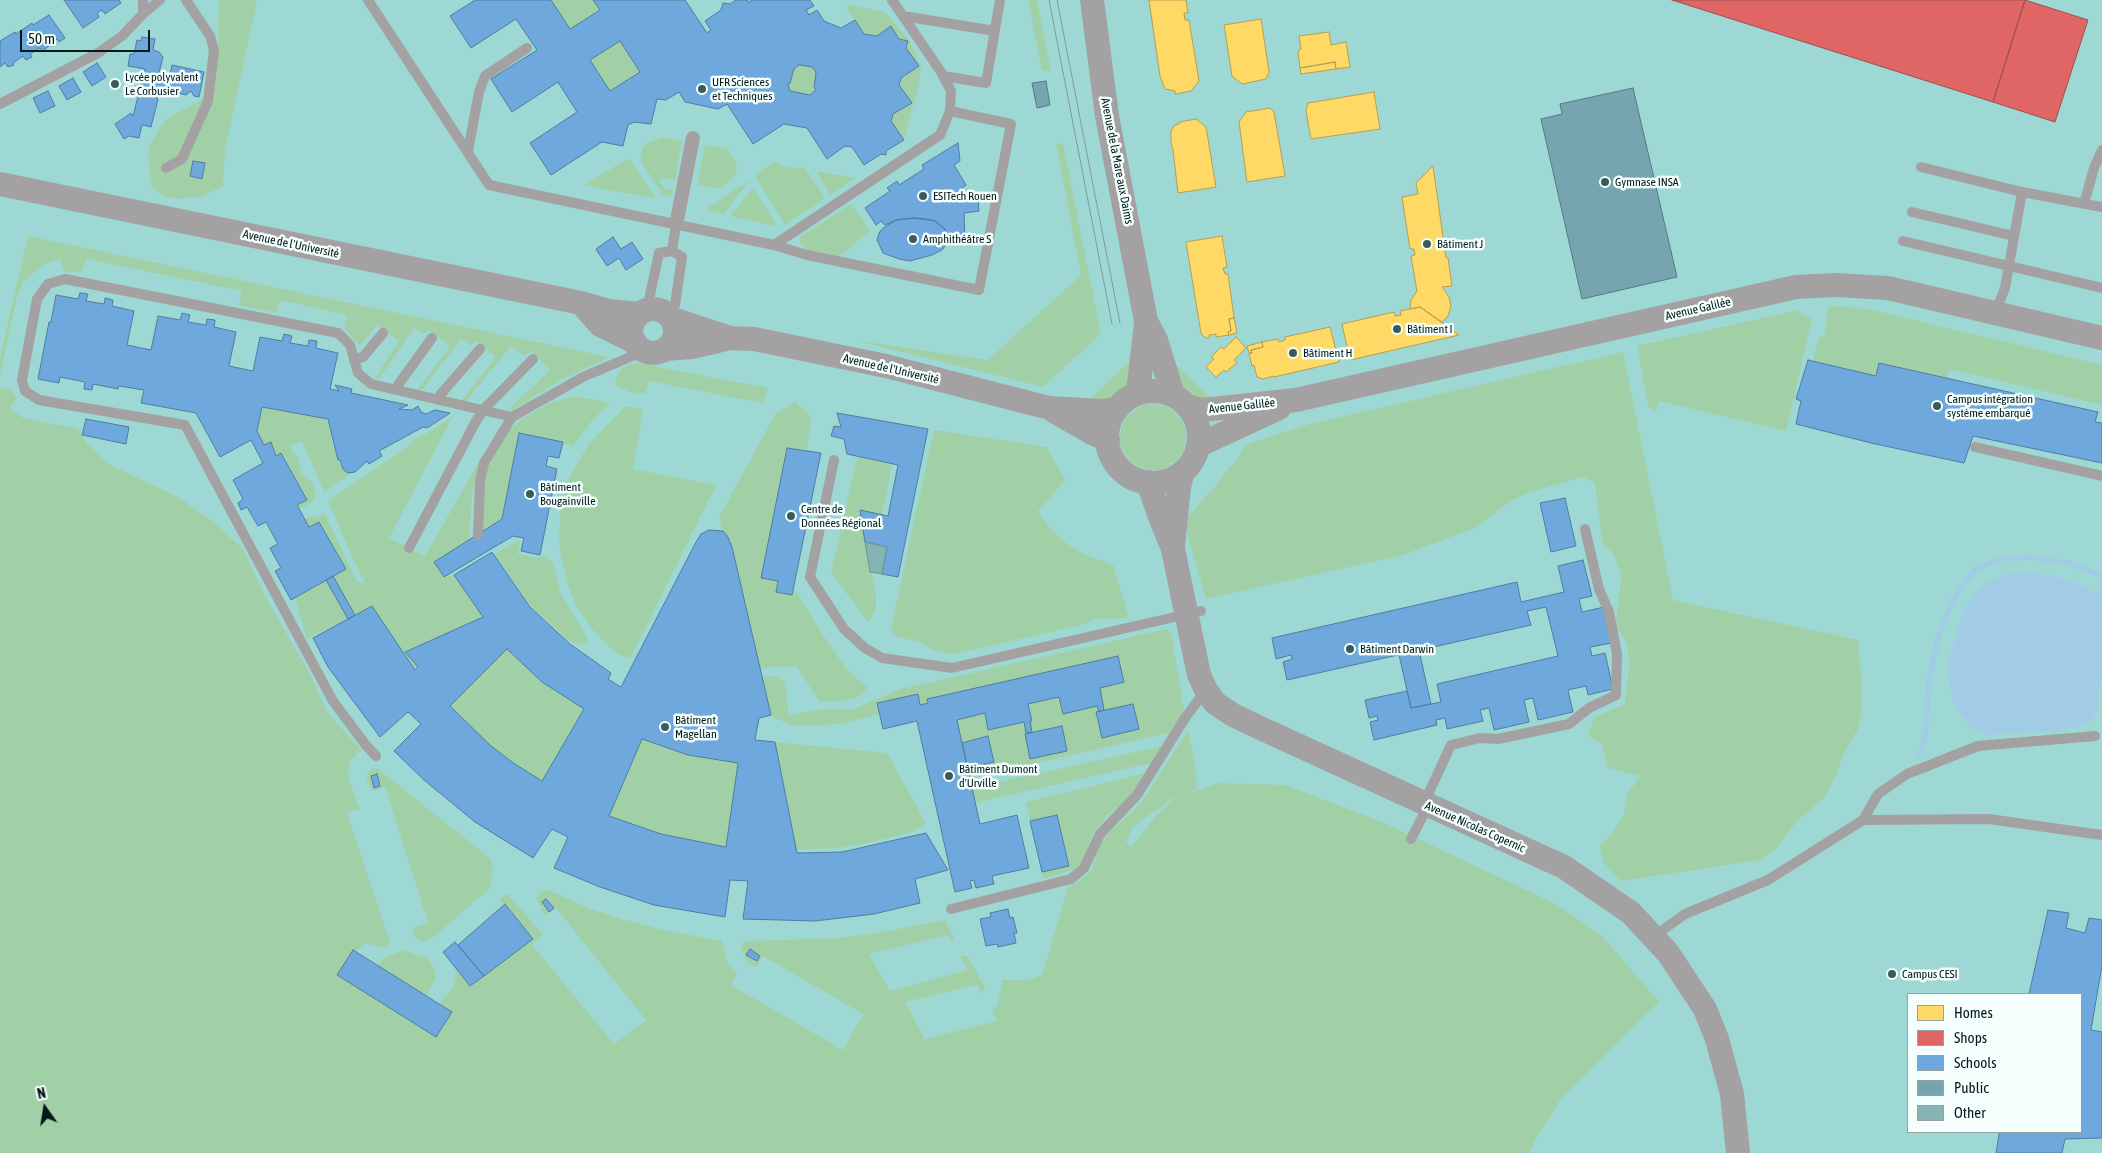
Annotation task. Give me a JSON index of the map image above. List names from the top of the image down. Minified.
{"streets":{"street":["Avenue de la Mare aux Daims","Avenue de l'Université","Avenue Galilée","Avenue Nicolas Copernic"]},"crossings":[["Avenue de la Mare aux Daims","Avenue de l'Université"],["Avenue de la Mare aux Daims","Avenue Galilée"],["Avenue de la Mare aux Daims","Avenue Nicolas Copernic"],["Avenue de l'Université","Avenue Galilée"],["Avenue de l'Université","Avenue Nicolas Copernic"],["Avenue Galilée","Avenue Nicolas Copernic"]],"places":["Lycée polyvalent Le Corbusier","UFR Sciences et Techniques","Gymnase INSA","ESITech Rouen","Amphithéâtre S","Bâtiment J","Bâtiment I","Bâtiment H","Campus intégration système embarqué","Bâtiment Bougainville","Centre de Données Régional","Bâtiment Darwin","Bâtiment Magellan","Bâtiment Dumont d'Urville","Campus CESI"],"legend":["Homes","Shops","Schools","Public","Other"],"scale_bar":"50 m","north":"top"}
